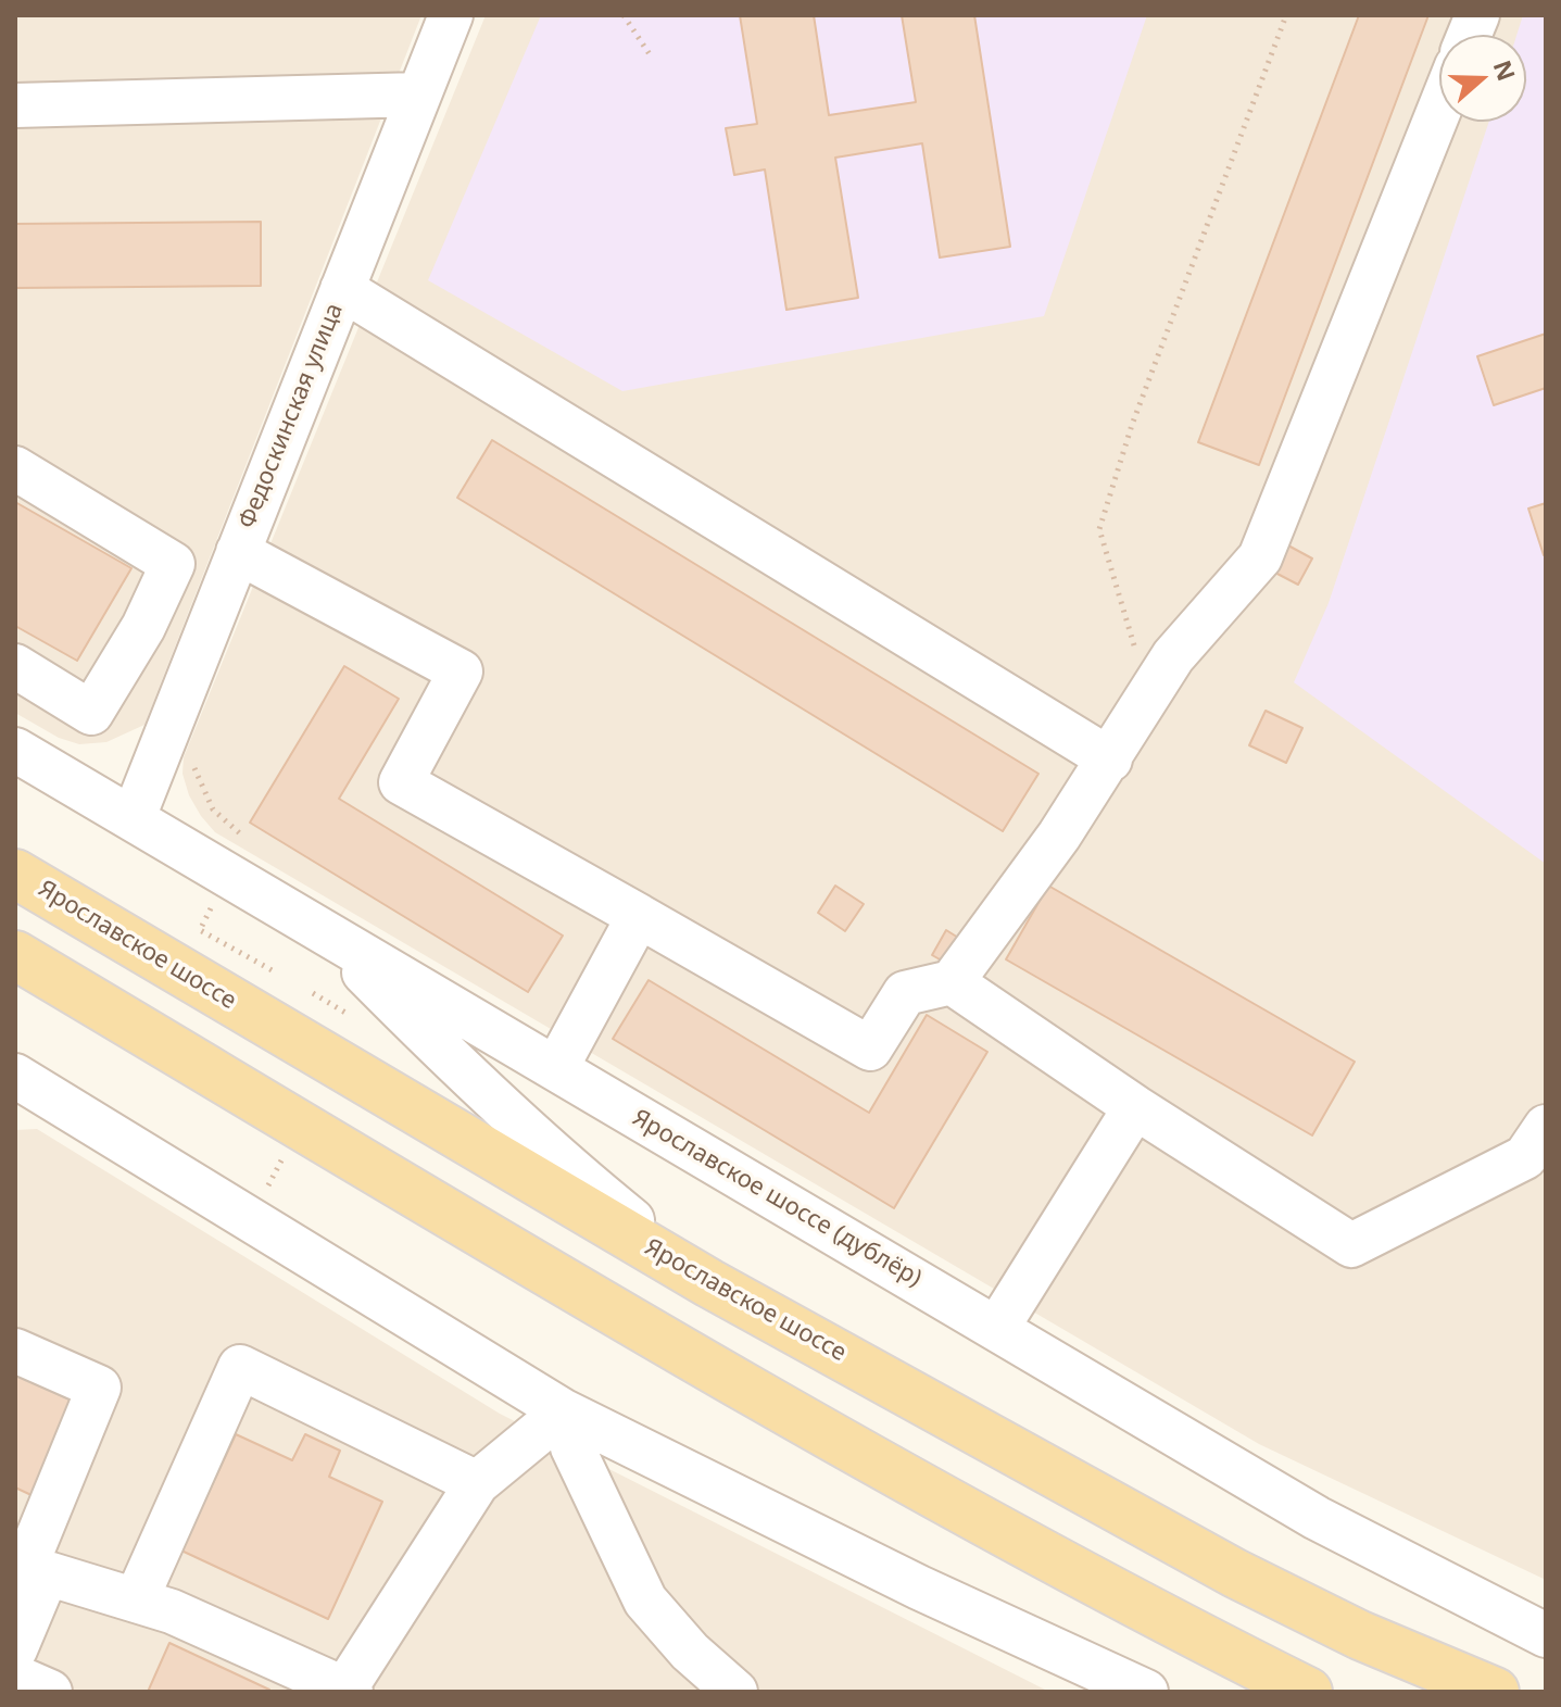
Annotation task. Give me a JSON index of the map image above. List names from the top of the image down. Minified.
{"streets":{"main road":["Ярославское шоссе"],"street":["Федоскинская улица","Ярославское шоссе (дублёр)"]},"crossings":[["Федоскинская улица","Ярославское шоссе (дублёр)"]],"north":"right"}
